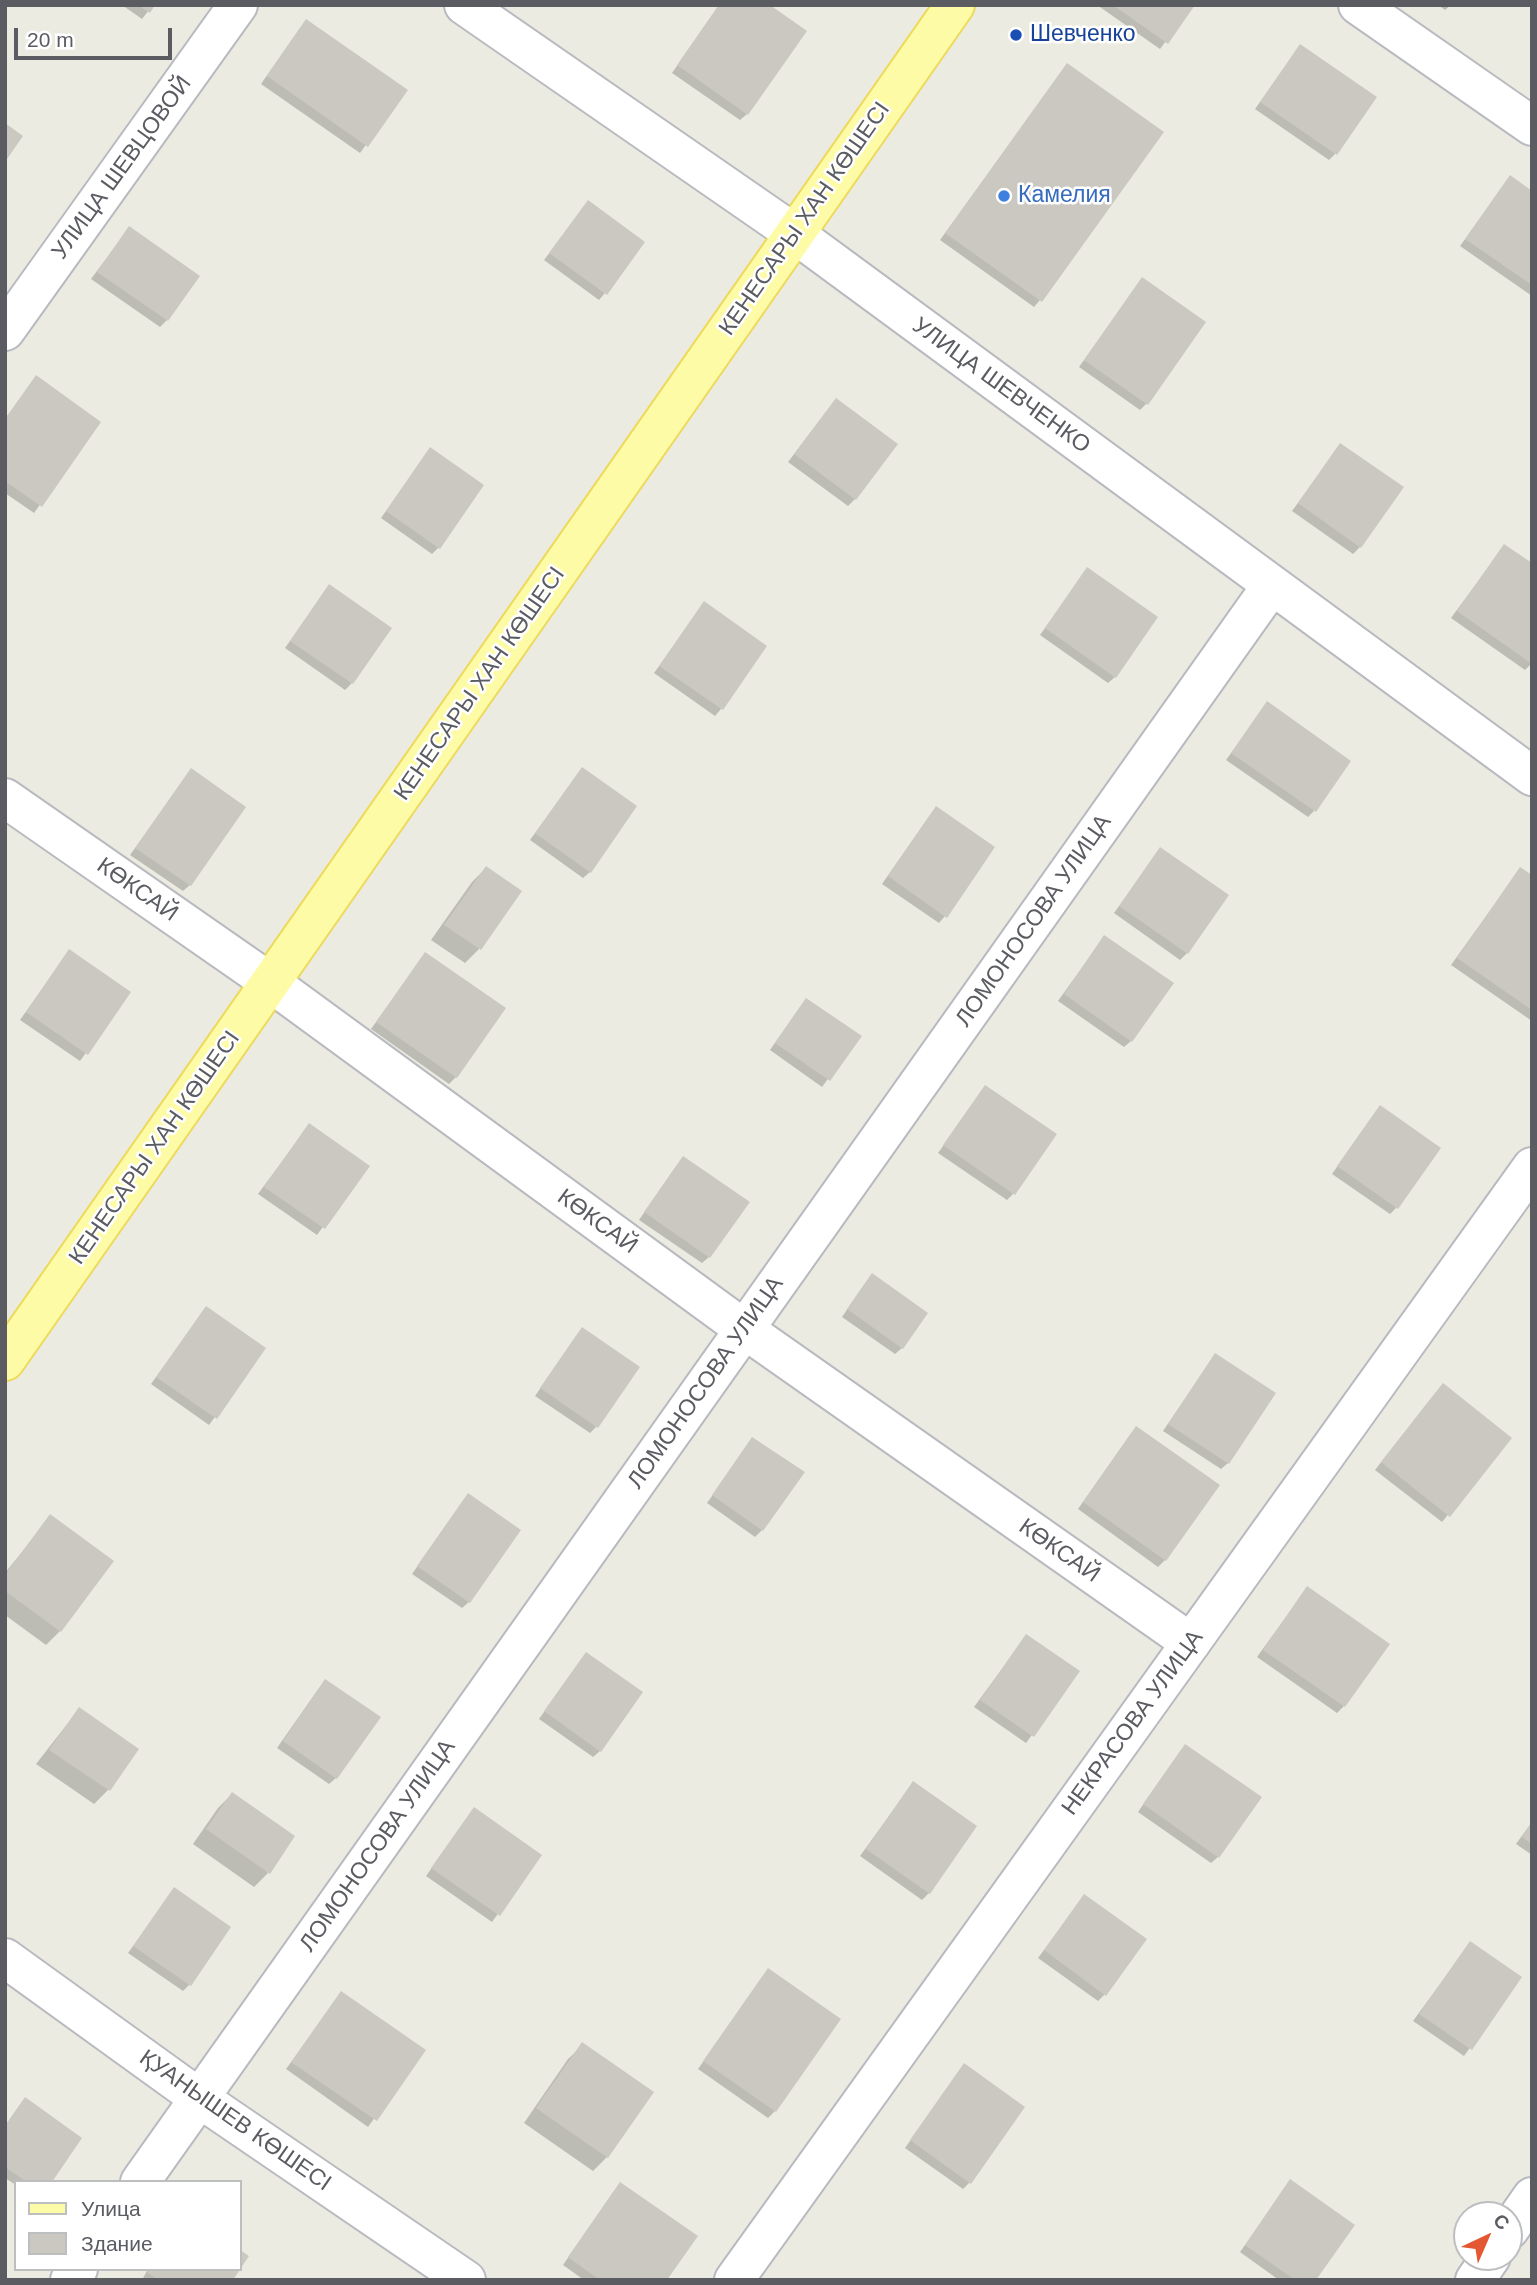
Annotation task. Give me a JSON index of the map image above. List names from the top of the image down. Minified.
{"streets":{"main road":["КЕНЕСАРЫ ХАН КӨШЕСІ"],"street":["УЛИЦА ШЕВЦОВОЙ","УЛИЦА ШЕВЧЕНКО","КӨКСАЙ","ЛОМОНОСОВА УЛИЦА","НЕКРАСОВА УЛИЦА","ҚУАНЫШЕВ КӨШЕСІ"]},"crossings":[["КЕНЕСАРЫ ХАН КӨШЕСІ","УЛИЦА ШЕВЧЕНКО"],["КЕНЕСАРЫ ХАН КӨШЕСІ","КӨКСАЙ"],["УЛИЦА ШЕВЧЕНКО","ЛОМОНОСОВА УЛИЦА"],["КӨКСАЙ","ЛОМОНОСОВА УЛИЦА"],["КӨКСАЙ","НЕКРАСОВА УЛИЦА"],["ЛОМОНОСОВА УЛИЦА","ҚУАНЫШЕВ КӨШЕСІ"]],"places":["Шевченко","Камелия"],"legend":["Улица","Здание"],"scale_bar":"20 m","north":"top right"}
